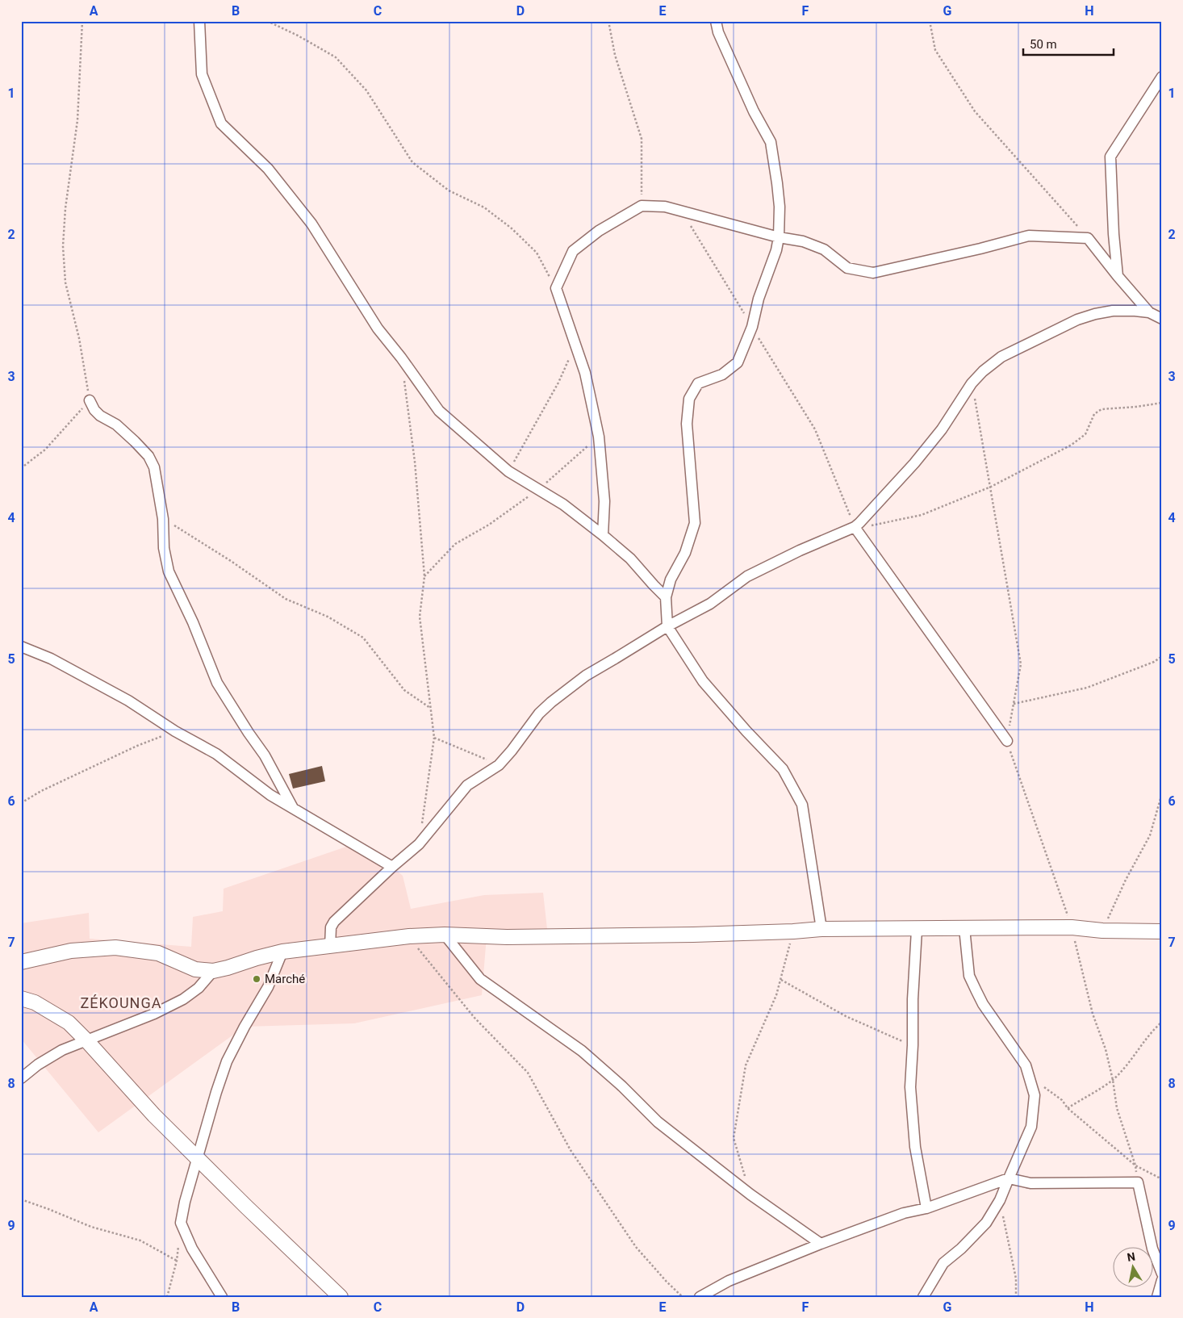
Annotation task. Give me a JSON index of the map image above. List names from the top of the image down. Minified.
{"districts":["ZÉKOUNGA"],"places":["Marché"],"scale_bar":"50 m","north":"top","grid":{"columns":["A","B","C","D","E","F","G","H"],"rows":["1","2","3","4","5","6","7","8","9"]}}
